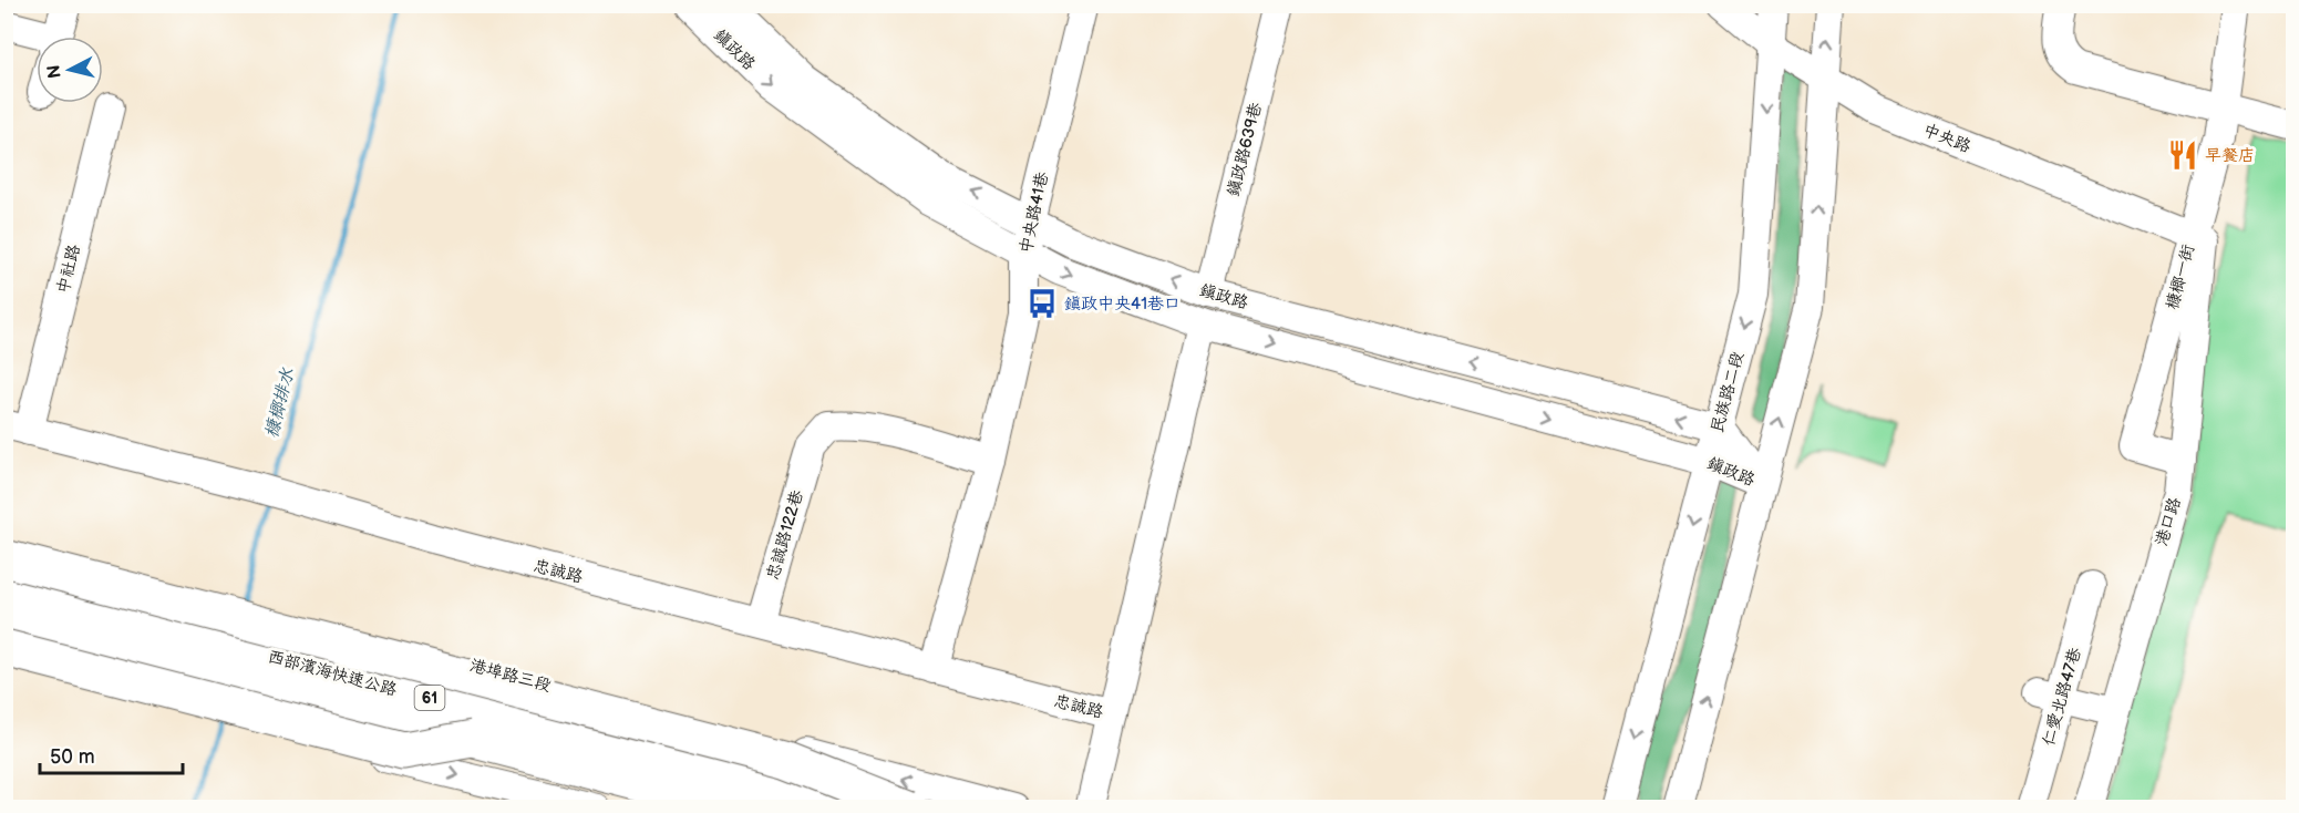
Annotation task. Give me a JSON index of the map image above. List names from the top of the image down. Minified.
{"streets":{"highway":["西部濱海快速公路","61"],"street":["鎮政路","中央路","鎮政路639巷","中央路41巷","中社路","槺榔一街","民族路二段","港口路","忠誠路122巷","忠誠路","港埠路三段","仁愛北路47巷"]},"crossings":[["鎮政路","鎮政路639巷"],["鎮政路","中央路41巷"],["鎮政路","民族路二段"],["中央路","槺榔一街"],["中央路","民族路二段"],["中央路","港口路"],["中央路41巷","忠誠路122巷"],["中央路41巷","忠誠路"],["中社路","忠誠路"],["槺榔一街","港口路"],["忠誠路122巷","忠誠路"]],"water":["槺榔排水"],"places":{"restaurant":["早餐店"],"bus stop":["鎮政中央41巷口"]},"scale_bar":"50 m","north":"left"}
